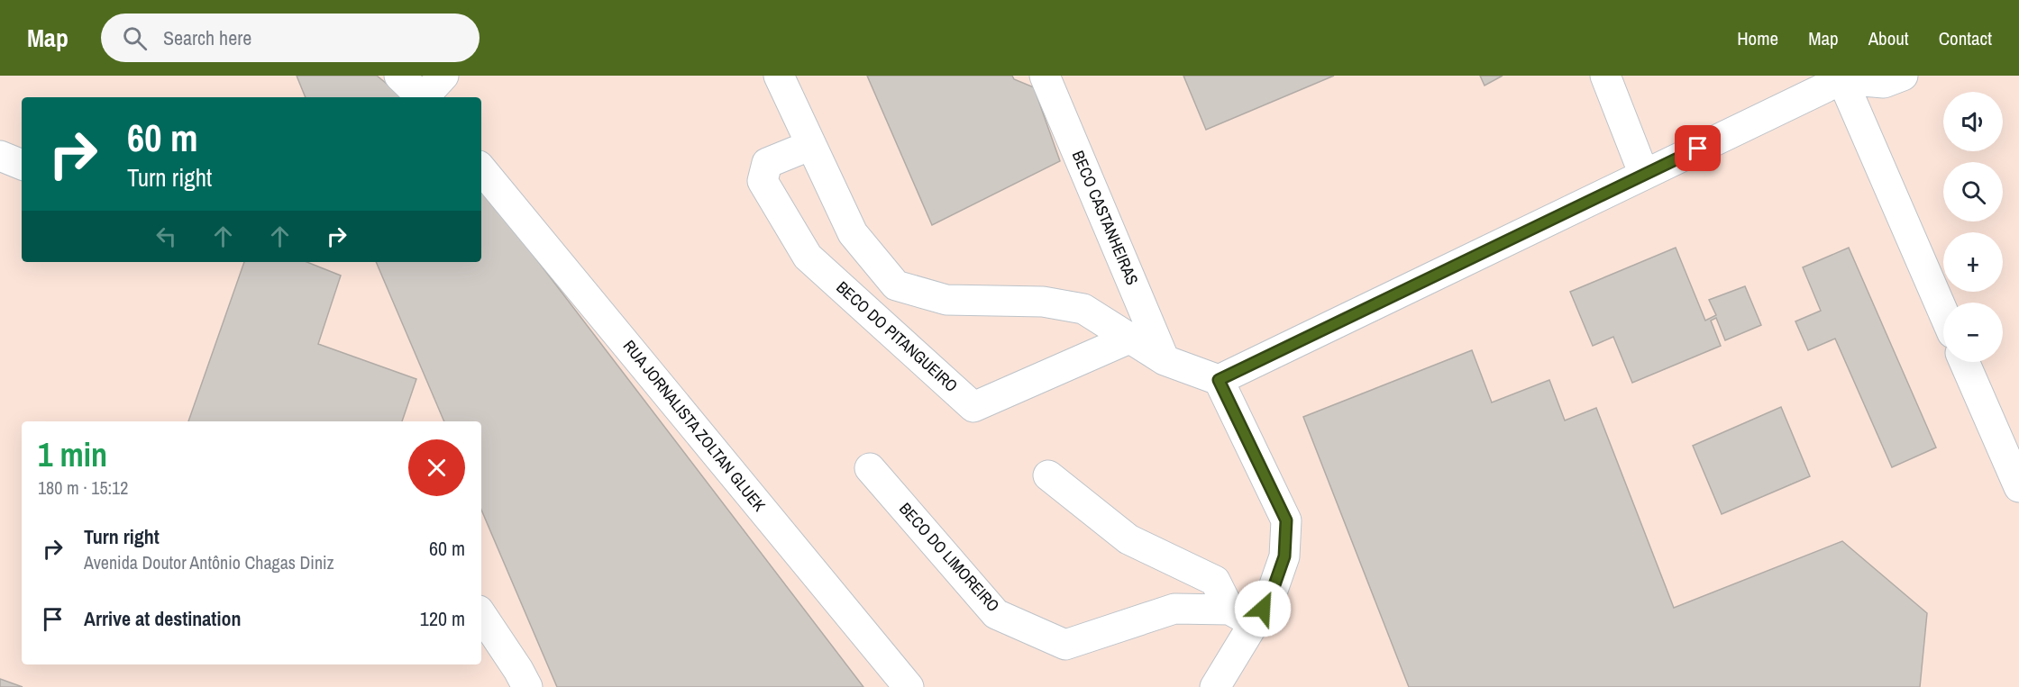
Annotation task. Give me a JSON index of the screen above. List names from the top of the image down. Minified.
{"streets":{"street":["BECO CASTANHEIRAS","BECO DO PITANGUEIRO","RUA JORNALISTA ZOLTAN GLUEK","BECO DO LIMOREIRO"]},"page":{"header":"Map","search":"Search here","nav":["Home","Map","About","Contact"],"map_buttons":["+","−"],"turn":["60 m","Turn right"],"heading":["1 min","180 m · 15:12"],"list":[{"name":"Turn right","note":"Avenida Doutor Antônio Chagas Diniz","value":"60 m"},{"name":"Arrive at destination","value":"120 m"}]}}
